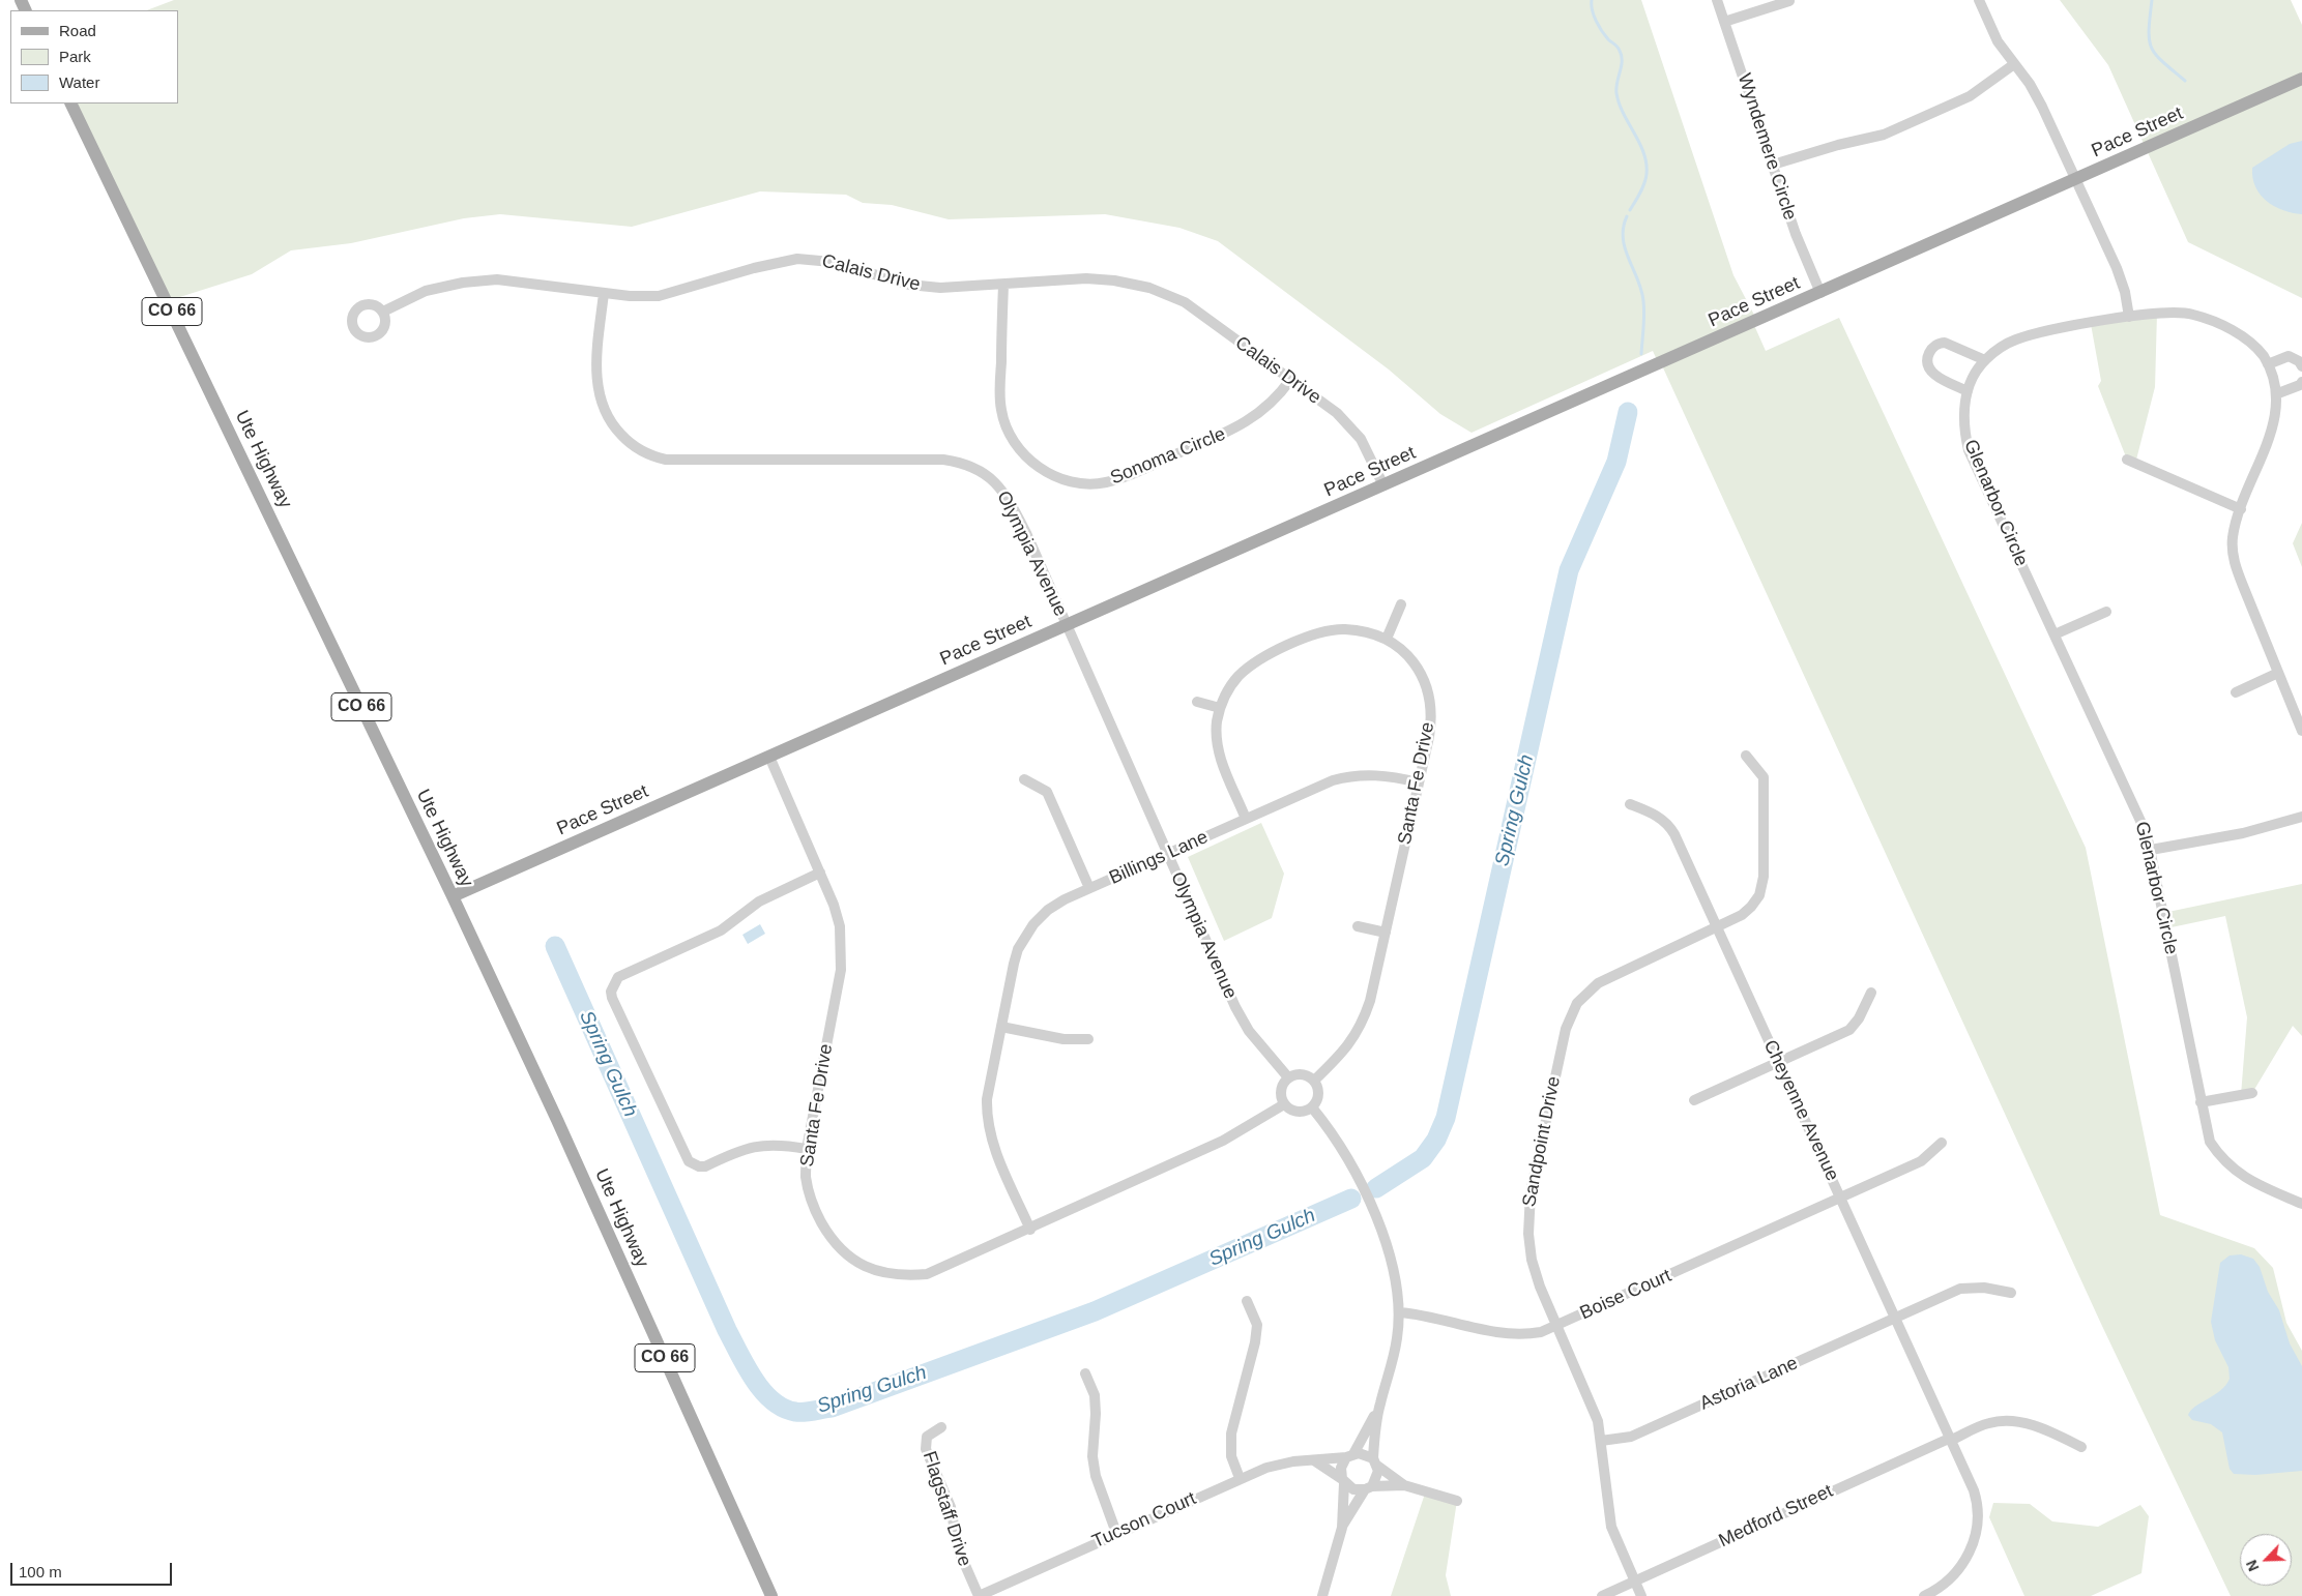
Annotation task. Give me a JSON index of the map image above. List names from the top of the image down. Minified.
{"streets":{"main road":["Pace Street","CO 66","Ute Highway"],"street":["Wyndemere Circle","Calais Drive","Sonoma Circle","Glenarbor Circle","Olympia Avenue","Santa Fe Drive","Billings Lane","Cheyenne Avenue","Sandpoint Drive","Boise Court","Astoria Lane","Flagstaff Drive","Medford Street","Tucson Court"]},"crossings":[["Pace Street","Wyndemere Circle"],["Pace Street","Calais Drive"],["Pace Street","Ute Highway"],["Pace Street","Olympia Avenue"],["Pace Street","Santa Fe Drive"],["Calais Drive","Sonoma Circle"],["Calais Drive","Olympia Avenue"],["Olympia Avenue","Santa Fe Drive"],["Olympia Avenue","Billings Lane"],["Santa Fe Drive","Billings Lane"],["Cheyenne Avenue","Sandpoint Drive"],["Cheyenne Avenue","Boise Court"],["Cheyenne Avenue","Astoria Lane"],["Cheyenne Avenue","Medford Street"],["Sandpoint Drive","Boise Court"],["Sandpoint Drive","Astoria Lane"],["Sandpoint Drive","Medford Street"],["Flagstaff Drive","Tucson Court"]],"water":["Spring Gulch"],"legend":["Road","Park","Water"],"scale_bar":"100 m","north":"bottom left"}
